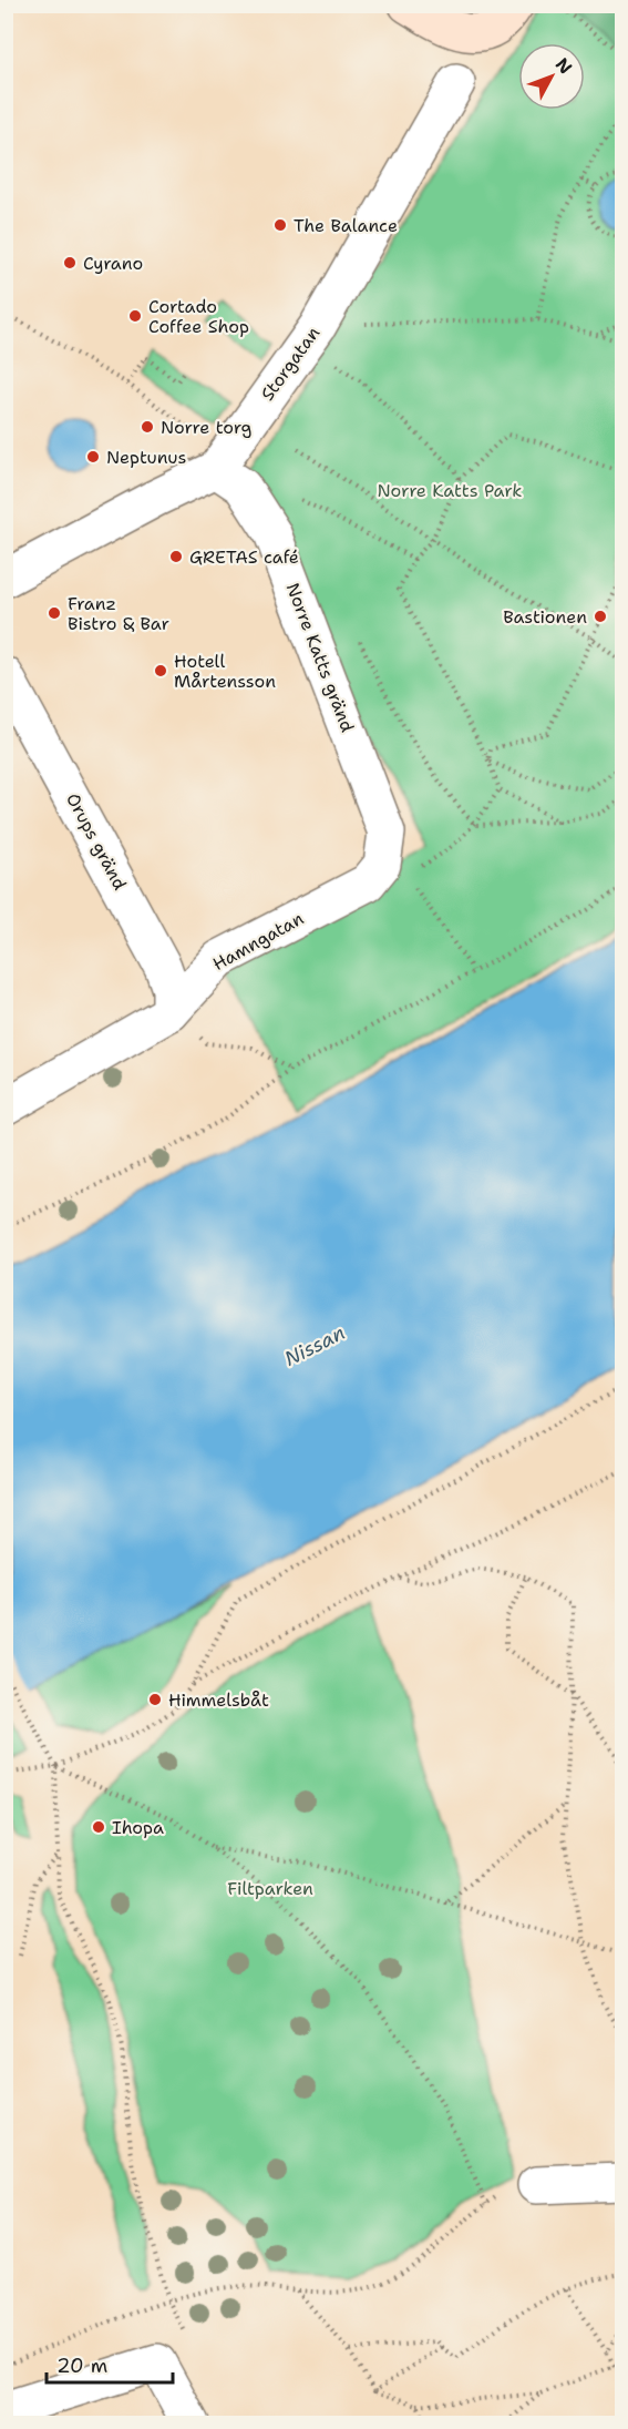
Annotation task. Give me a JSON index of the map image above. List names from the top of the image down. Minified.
{"streets":{"street":["Storgatan","Norre Katts gränd","Orups gränd","Hamngatan"]},"crossings":[["Storgatan","Norre Katts gränd"],["Norre Katts gränd","Hamngatan"],["Orups gränd","Hamngatan"]],"water":["Nissan"],"parks":["Norre Katts Park","Filtparken"],"places":["The Balance","Cyrano","Cortado Coffee Shop","Norre torg","Neptunus","GRETAS café","Franz Bistro & Bar","Bastionen","Hotell Mårtensson","Himmelsbåt","Ihopa"],"scale_bar":"20 m","north":"top right"}
